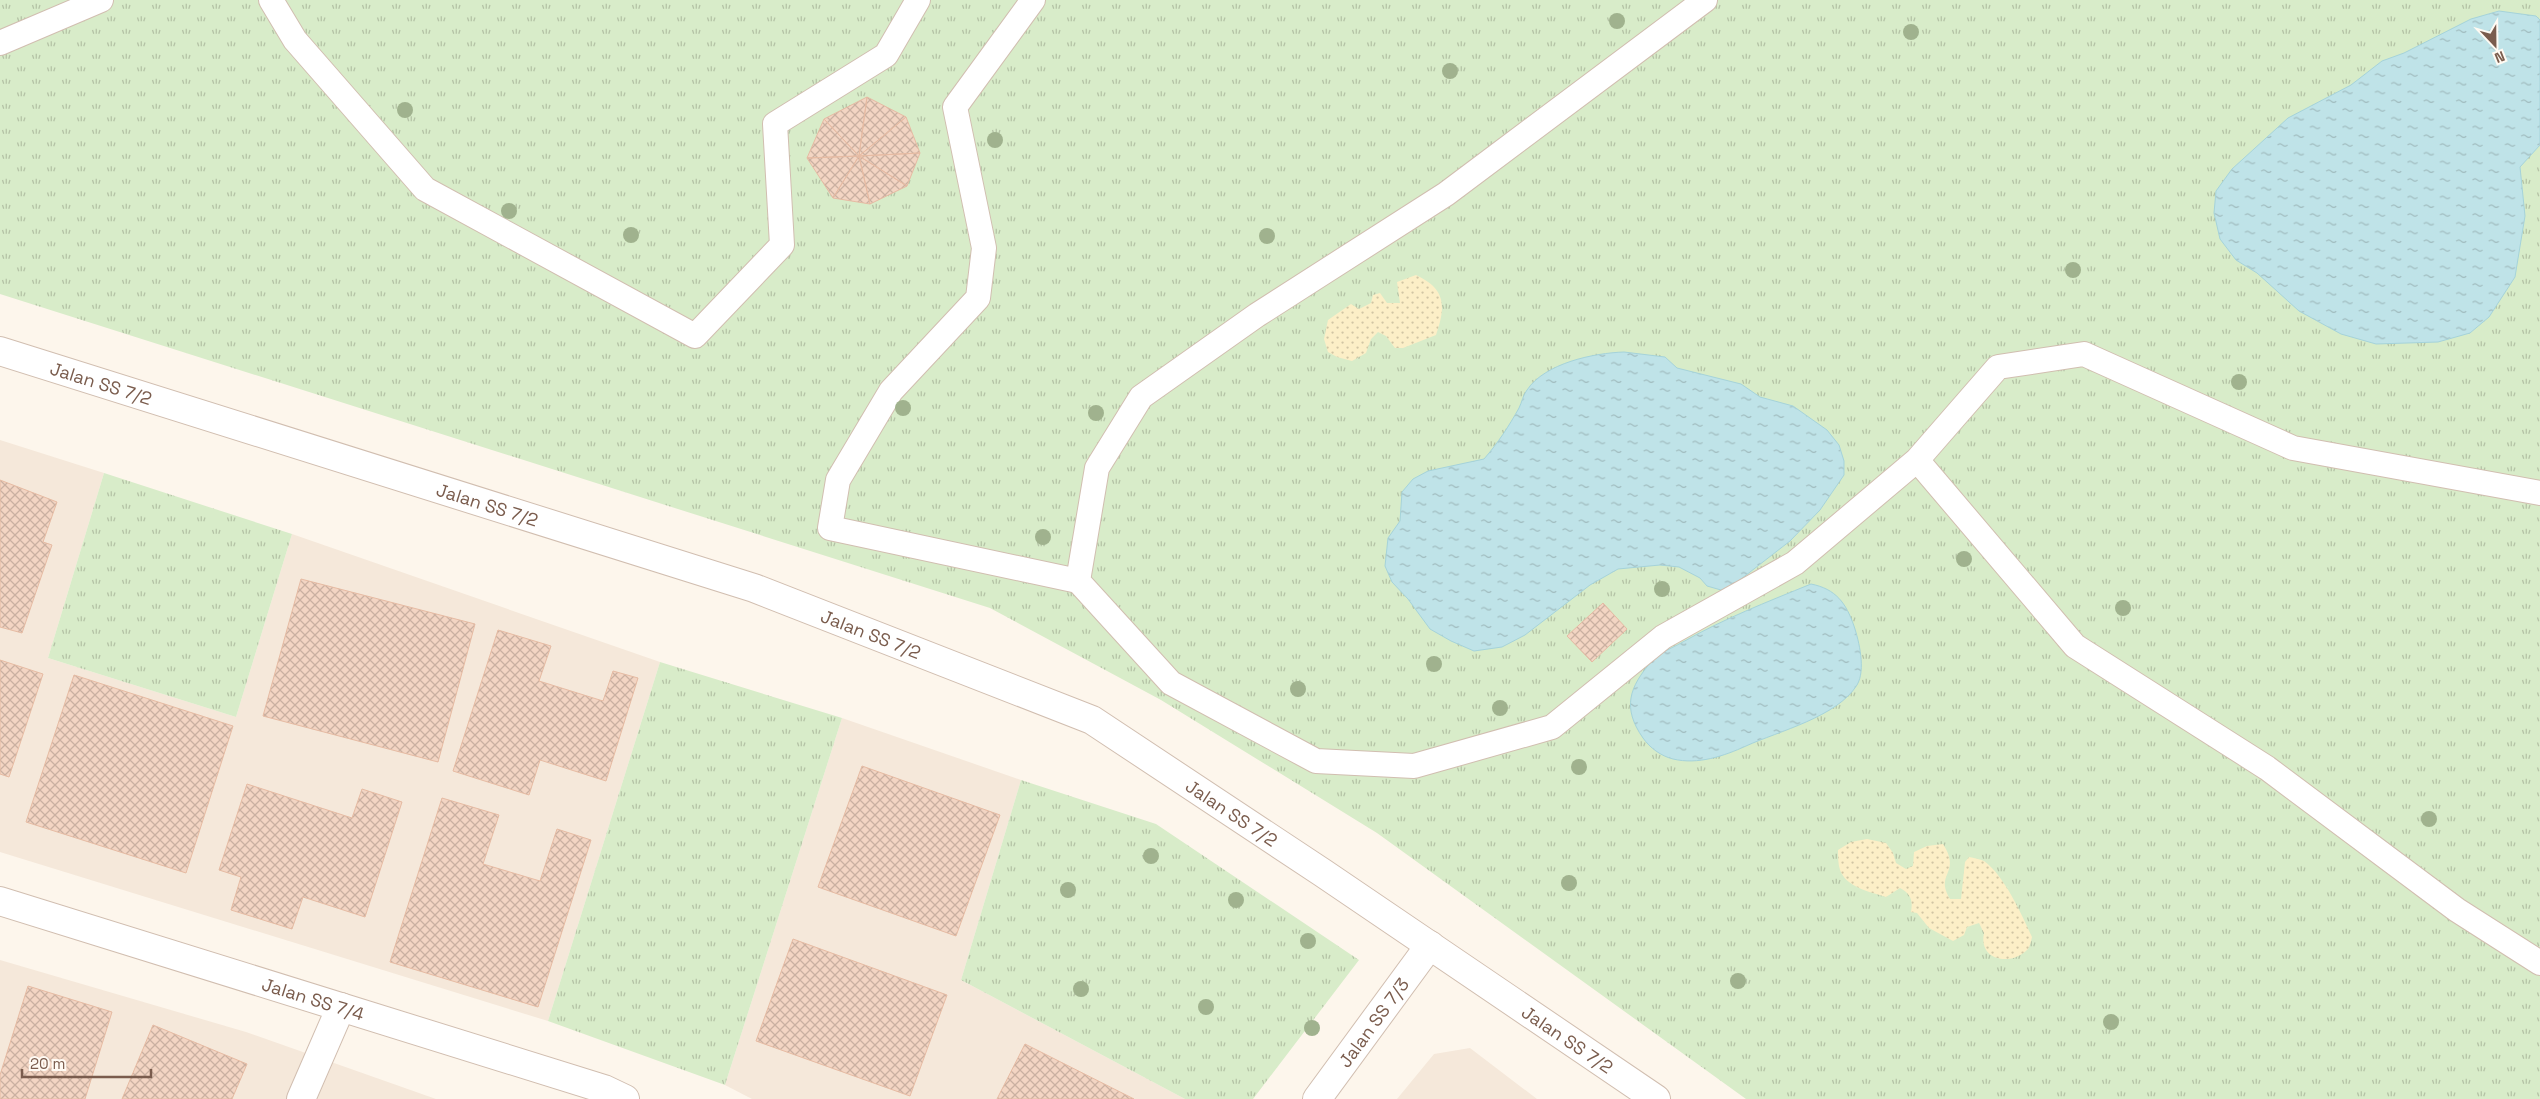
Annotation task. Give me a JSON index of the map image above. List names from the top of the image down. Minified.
{"streets":{"street":["Jalan SS 7/2","Jalan SS 7/4","Jalan SS 7/3"]},"crossings":[["Jalan SS 7/2","Jalan SS 7/3"]],"scale_bar":"20 m","north":"bottom"}
